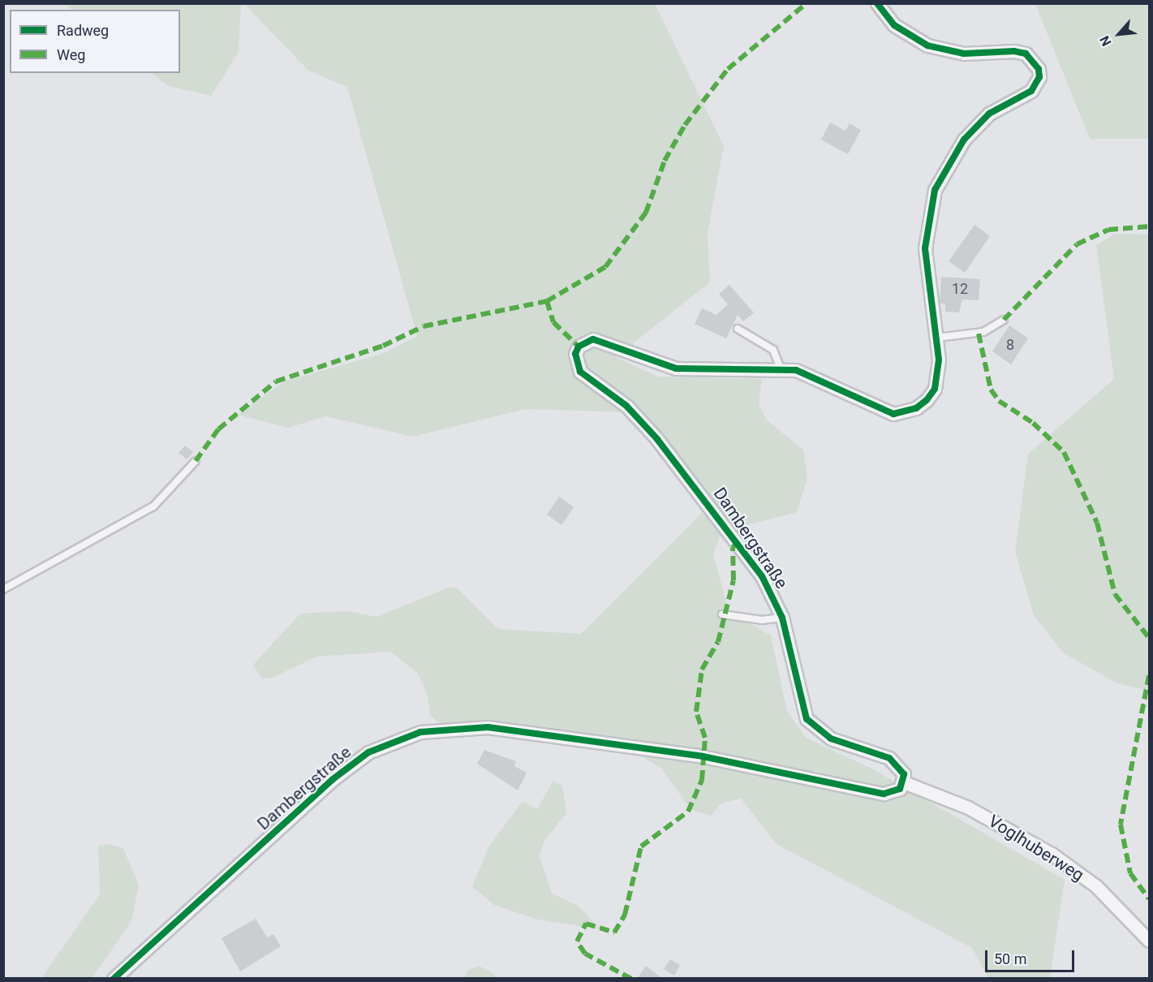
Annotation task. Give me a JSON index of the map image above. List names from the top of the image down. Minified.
{"streets":{"street":["Dambergstraße","Voglhuberweg"]},"crossings":[["Dambergstraße","Voglhuberweg"]],"house_numbers":["12","8"],"legend":["Radweg","Weg"],"scale_bar":"50 m","north":"bottom left"}
